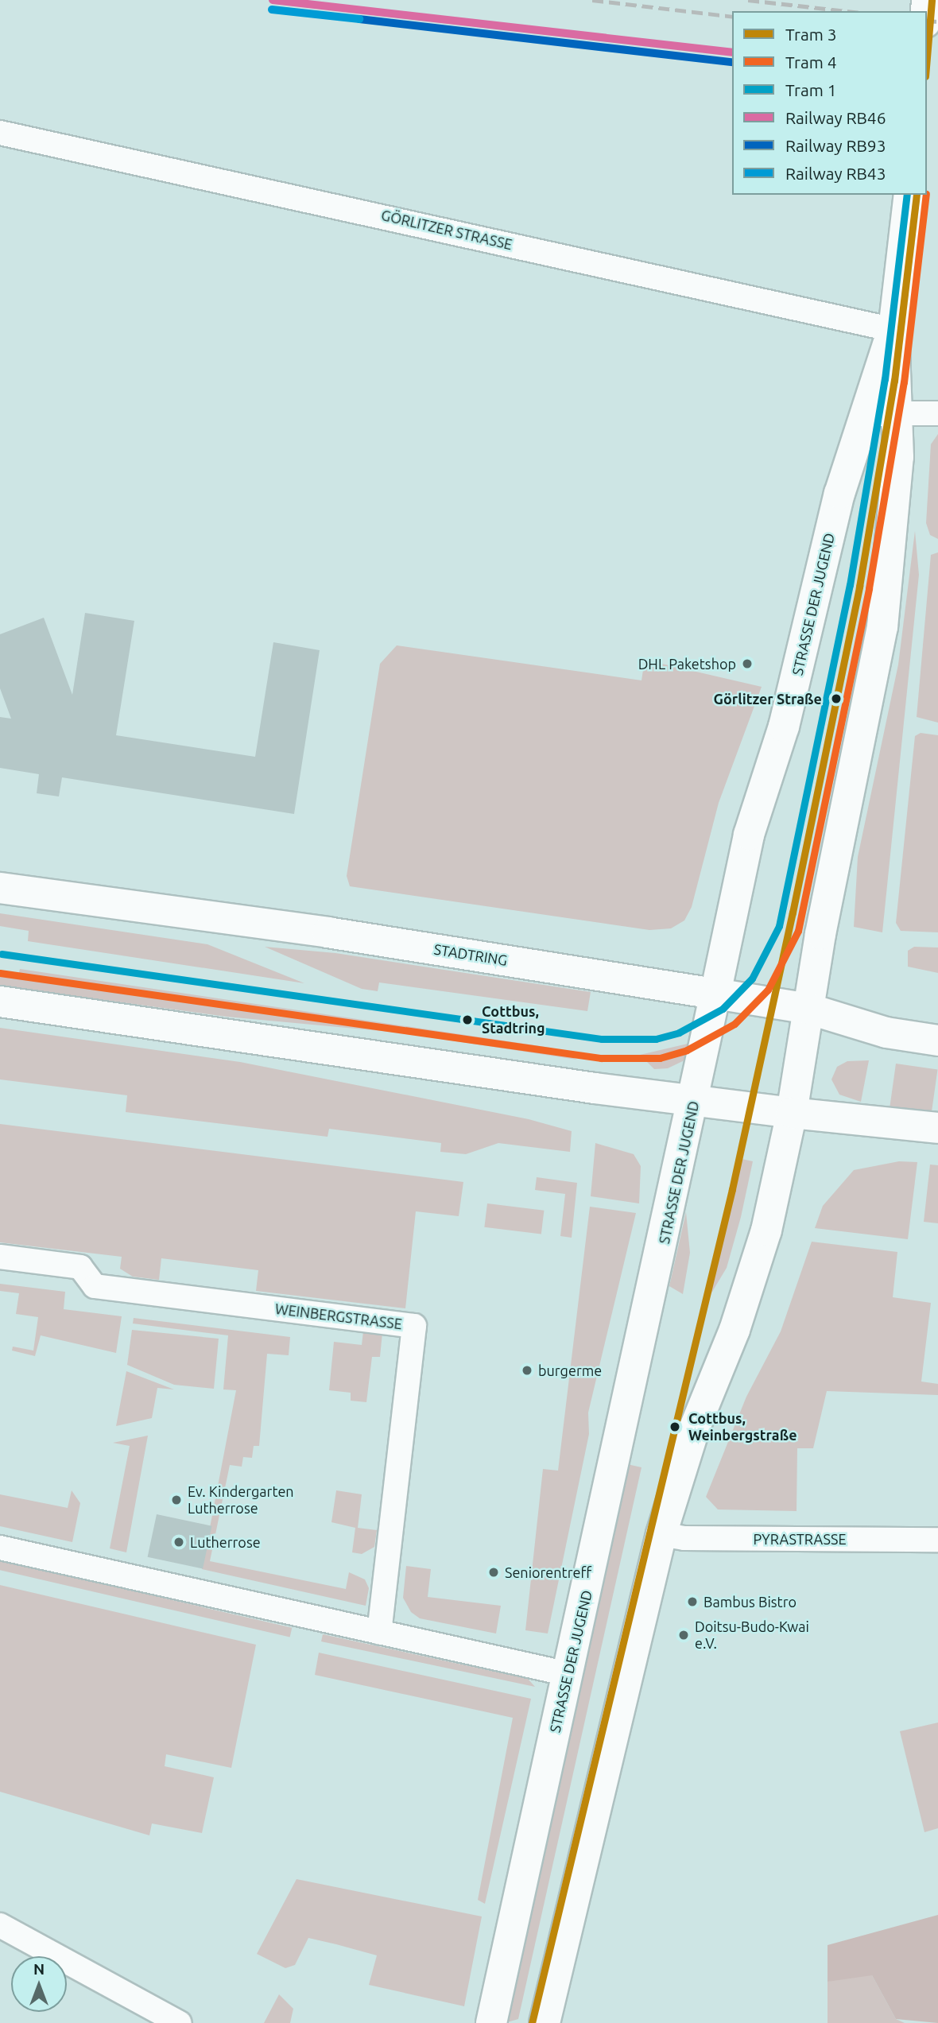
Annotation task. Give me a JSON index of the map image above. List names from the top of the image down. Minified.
{"streets":{"main road":["STRASSE DER JUGEND","STADTRING"],"street":["GÖRLITZER STRASSE","WEINBERGSTRASSE","PYRASTRASSE"]},"crossings":[["GÖRLITZER STRASSE","STRASSE DER JUGEND"],["STRASSE DER JUGEND","STADTRING"],["STRASSE DER JUGEND","PYRASTRASSE"]],"places":["DHL Paketshop","Görlitzer Straße","Cottbus, Stadtring","burgerme","Cottbus, Weinbergstraße","Ev. Kindergarten Lutherrose","Lutherrose","Seniorentreff","Bambus Bistro","Doitsu-Budo-Kwai e.V."],"lines":["tram line 3","rail line RB46","rail line RB43","rail line RB93","tram line 4","tram line 1"],"legend":["Tram 3","Tram 4","Tram 1","Railway RB46","Railway RB93","Railway RB43"],"north":"top"}
